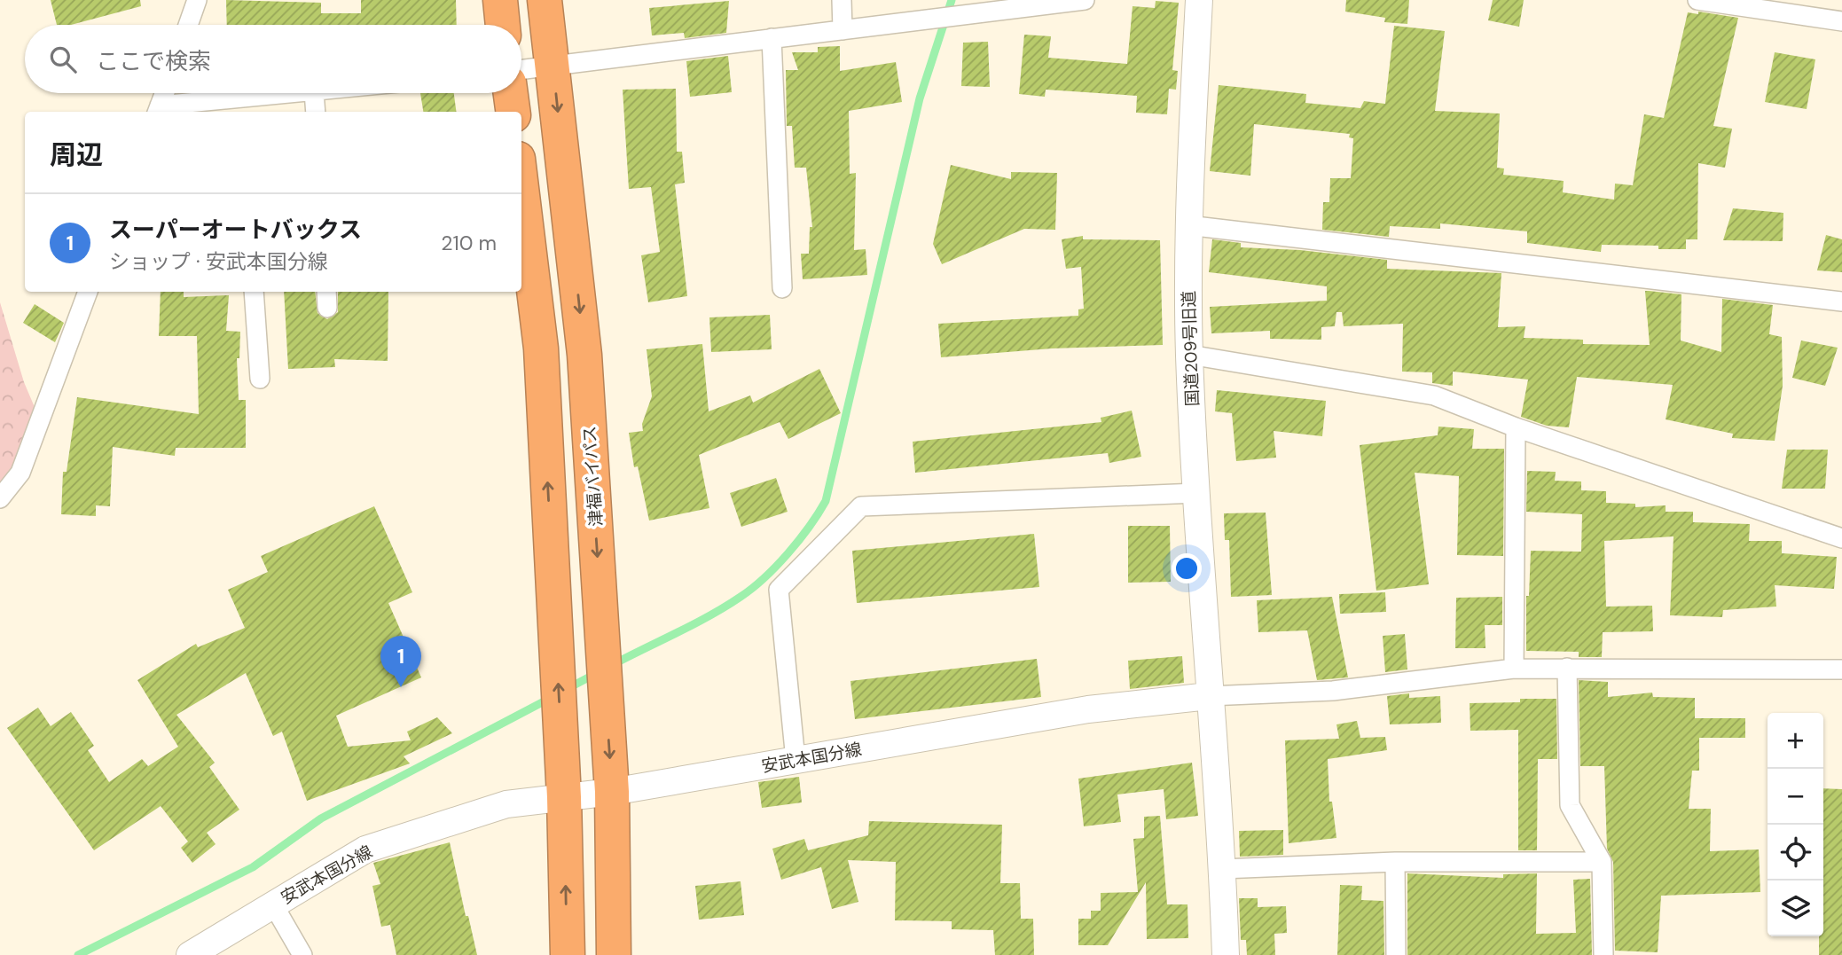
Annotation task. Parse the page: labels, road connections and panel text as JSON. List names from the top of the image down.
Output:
{
  "streets": {
    "highway": ["津福バイパス"],
    "main road": ["国道209号旧道", "安武本国分線"]
  },
  "crossings": [
    ["国道209号旧道", "安武本国分線"],
    ["津福バイパス", "安武本国分線"]
  ],
  "page": {
    "search": "ここで検索",
    "heading": "周辺",
    "list": [
      {
        "mark": "1",
        "name": "スーパーオートバックス",
        "note": "ショップ · 安武本国分線",
        "value": "210 m"
      }
    ],
    "pins": "1",
    "map_buttons": ["+", "−"]
  }
}
